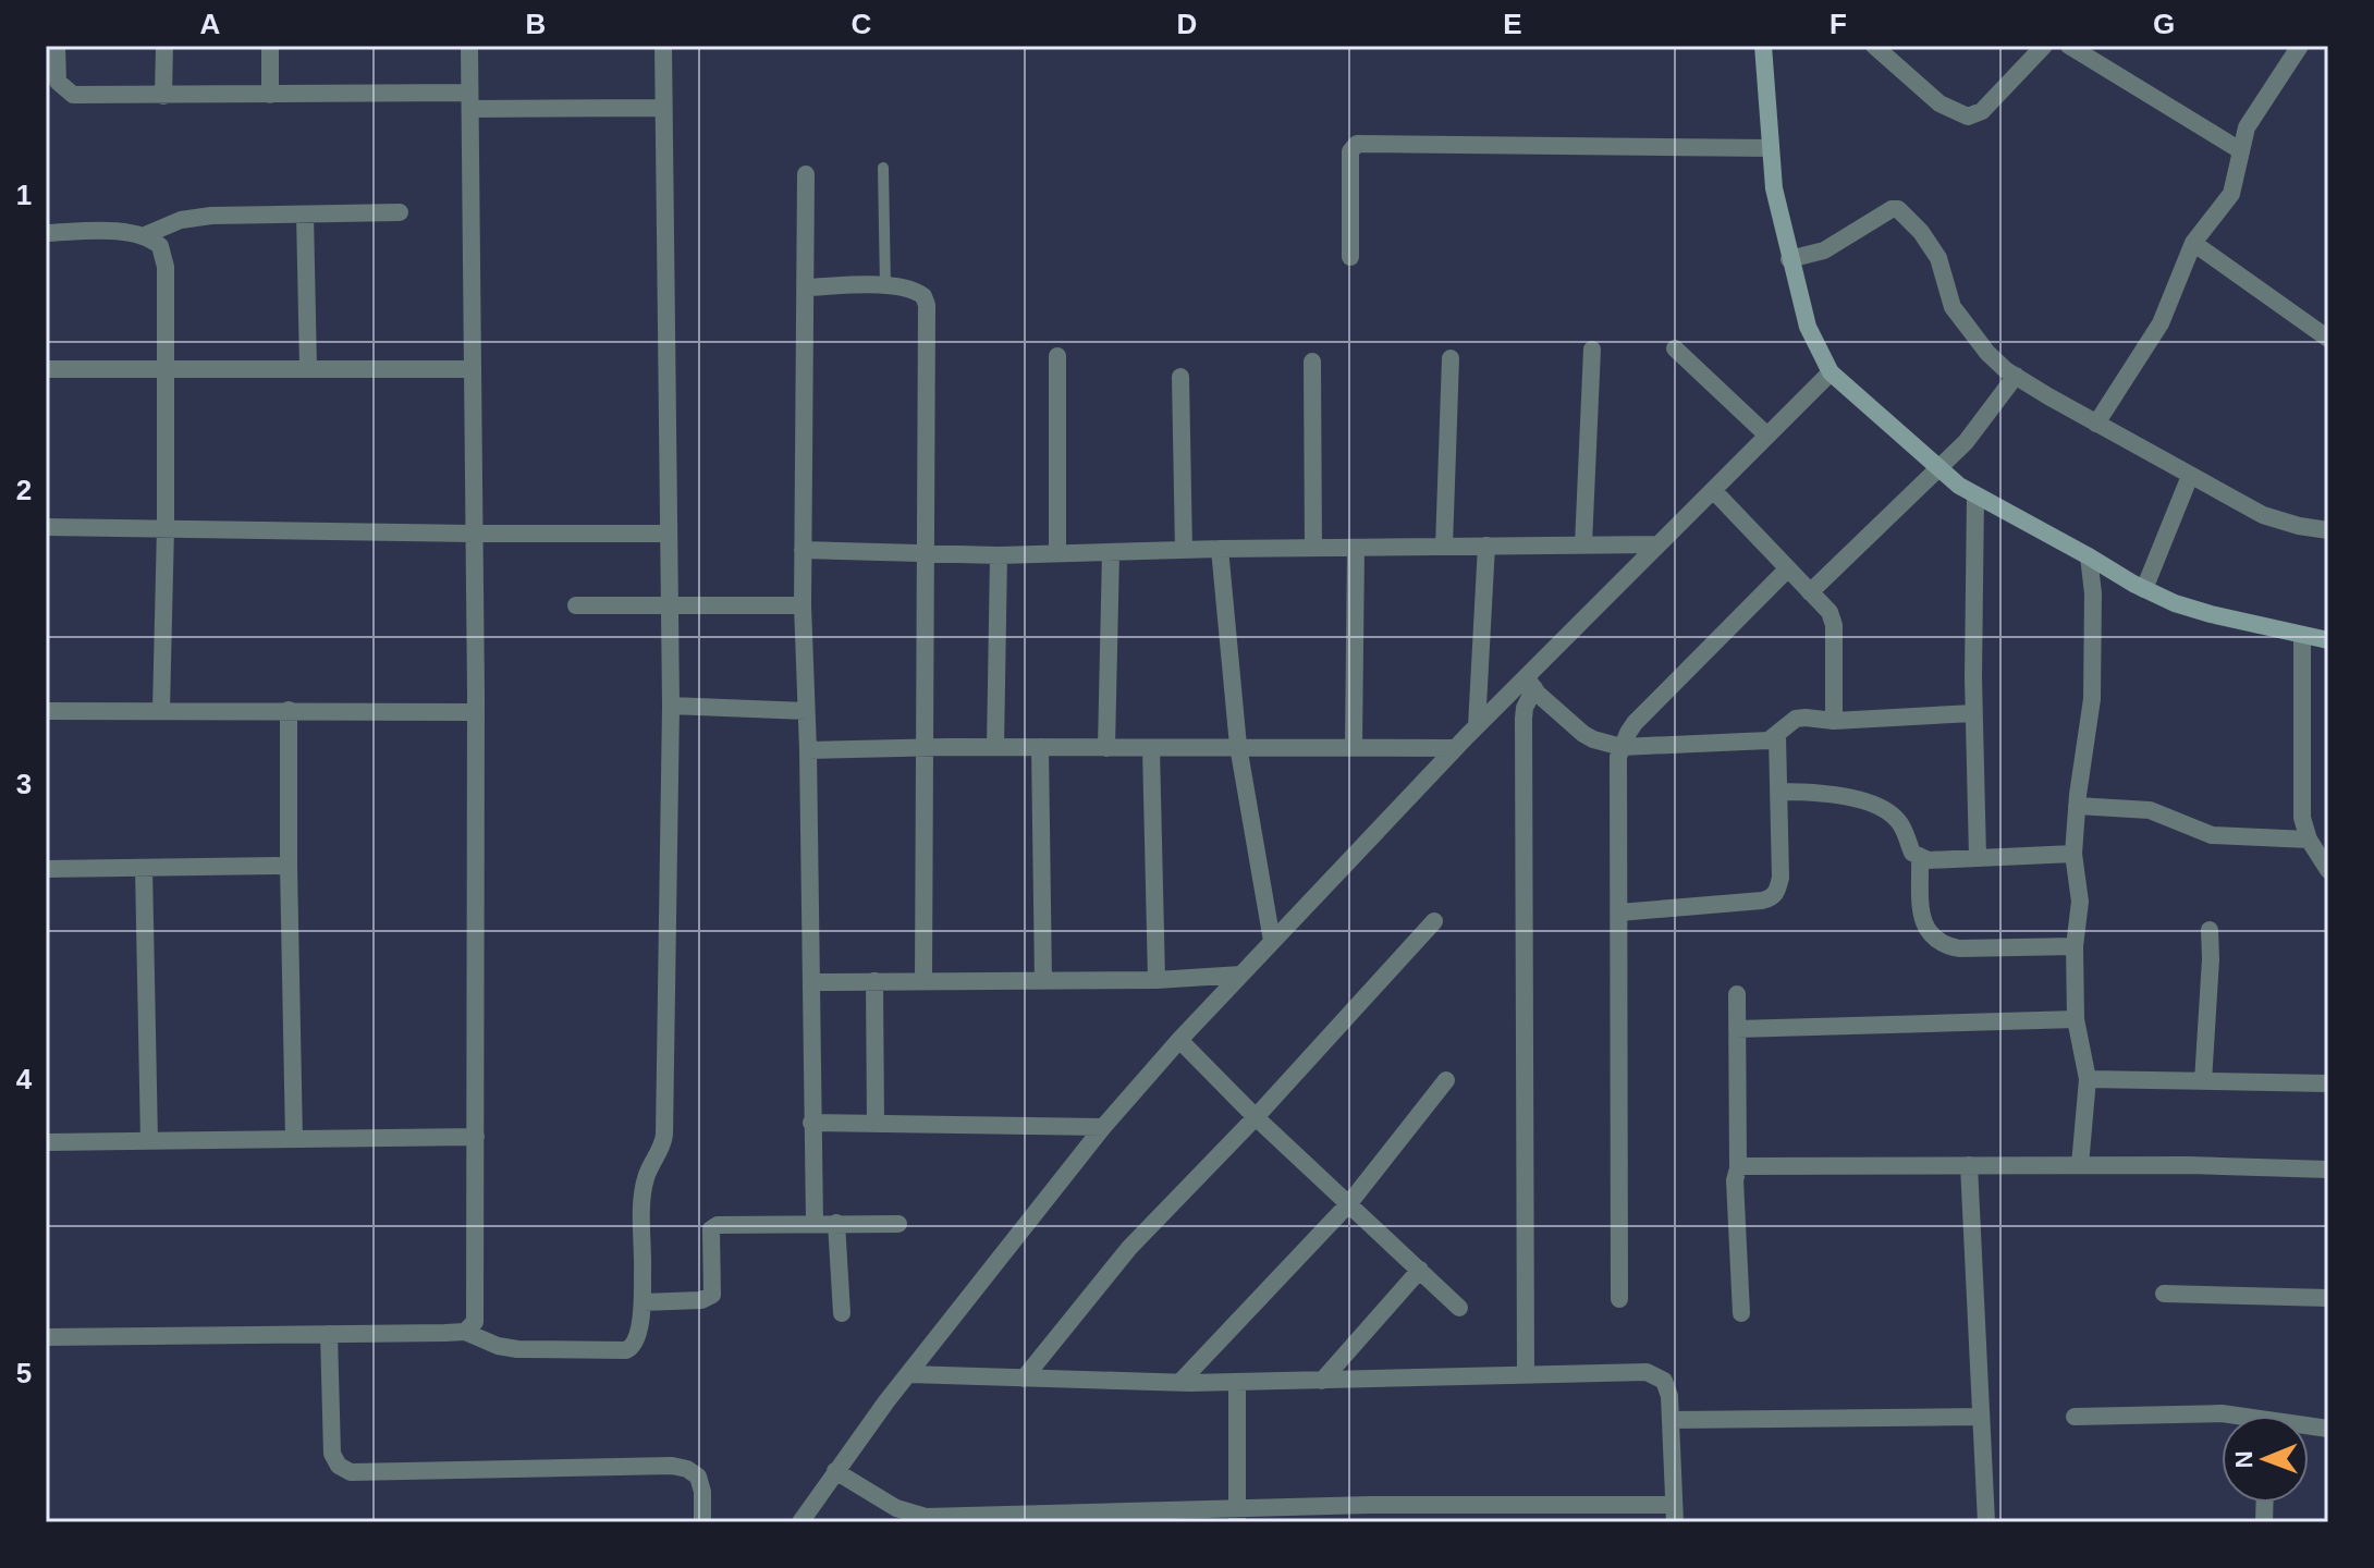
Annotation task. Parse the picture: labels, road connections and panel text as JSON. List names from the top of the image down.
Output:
{
  "north": "left",
  "grid": {
    "columns": [
      "A",
      "B",
      "C",
      "D",
      "E",
      "F",
      "G"
    ],
    "rows": [
      "1",
      "2",
      "3",
      "4",
      "5"
    ]
  }
}
